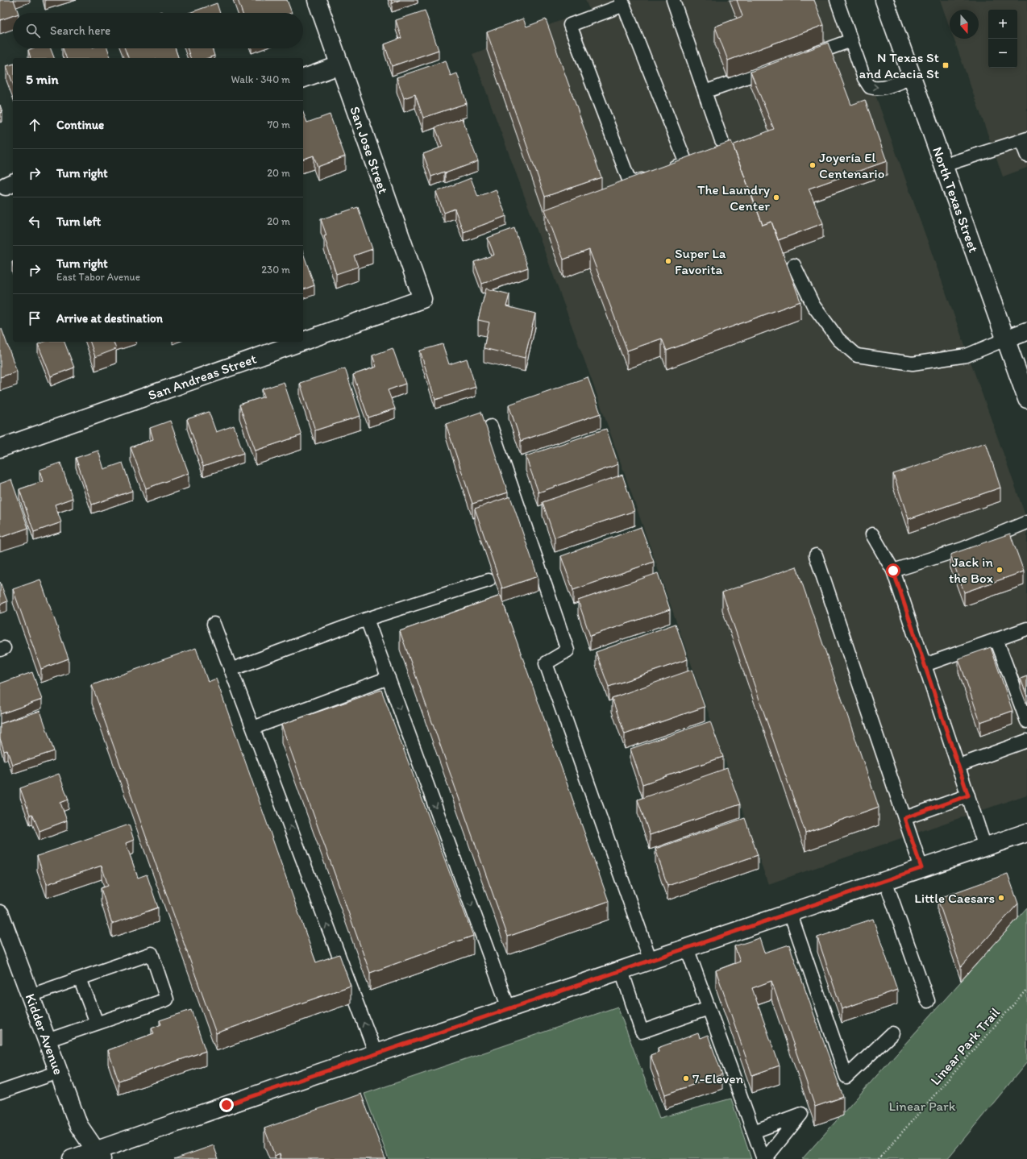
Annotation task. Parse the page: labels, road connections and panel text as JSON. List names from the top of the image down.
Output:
{
  "streets": {
    "main road": [
      "San Jose Street",
      "North Texas Street",
      "San Andreas Street",
      "Kidder Avenue"
    ],
    "path": ["Linear Park Trail"]
  },
  "crossings": [
    ["San Jose Street", "San Andreas Street"]
  ],
  "parks": ["Linear Park"],
  "places": {
    "transit": ["N Texas St and Acacia St"],
    "other": [
      "Joyería El Centenario",
      "The Laundry Center",
      "Super La Favorita",
      "Jack in the Box",
      "Little Caesars",
      "7-Eleven"
    ]
  },
  "north": "bottom",
  "page": {
    "map_buttons": ["+", "−"],
    "search": "Search here",
    "heading": ["5 min", "Walk · 340 m"],
    "list": [
      ["Continue", "70 m"],
      ["Turn right", "20 m"],
      ["Turn left", "20 m"],
      ["Turn right", "East Tabor Avenue", "230 m"],
      "Arrive at destination"
    ]
  }
}
